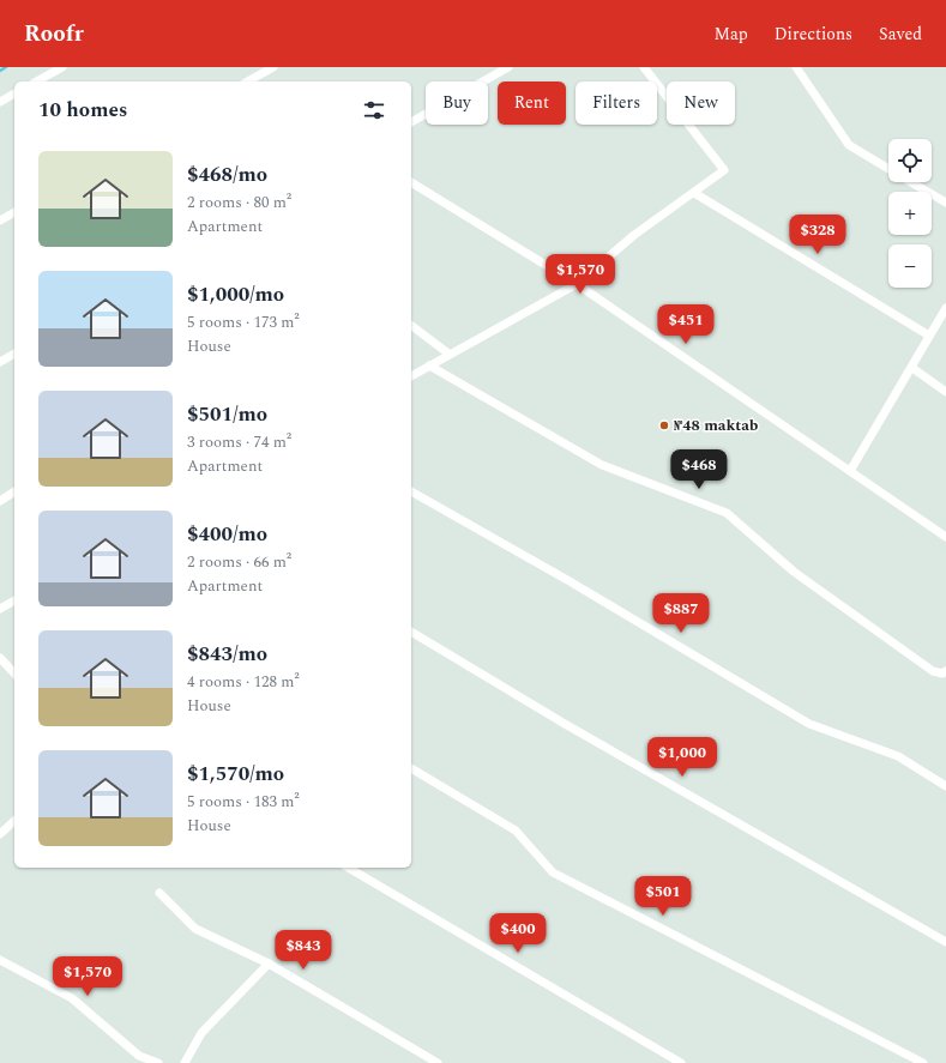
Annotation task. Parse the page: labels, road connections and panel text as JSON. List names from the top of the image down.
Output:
{
  "places": ["№48 maktab"],
  "page": {
    "header": "Roofr",
    "nav": ["Map", "Directions", "Saved"],
    "chip": [
      "Buy",
      "Rent",
      "Filters",
      "New"
    ],
    "heading": "10 homes",
    "map_buttons": ["+", "−"],
    "list": [
      {
        "name": "$468/mo",
        "note": "2 rooms · 80 m² · Apartment"
      },
      {
        "name": "$1,000/mo",
        "note": "5 rooms · 173 m² · House"
      },
      {
        "name": "$501/mo",
        "note": "3 rooms · 74 m² · Apartment"
      },
      {
        "name": "$400/mo",
        "note": "2 rooms · 66 m² · Apartment"
      },
      {
        "name": "$843/mo",
        "note": "4 rooms · 128 m² · House"
      },
      {
        "name": "$1,570/mo",
        "note": "5 rooms · 183 m² · House"
      }
    ],
    "price": [
      "$328",
      "$1,570",
      "$451",
      "$468",
      "$887",
      "$1,000",
      "$501",
      "$400",
      "$843",
      "$1,570"
    ]
  }
}
